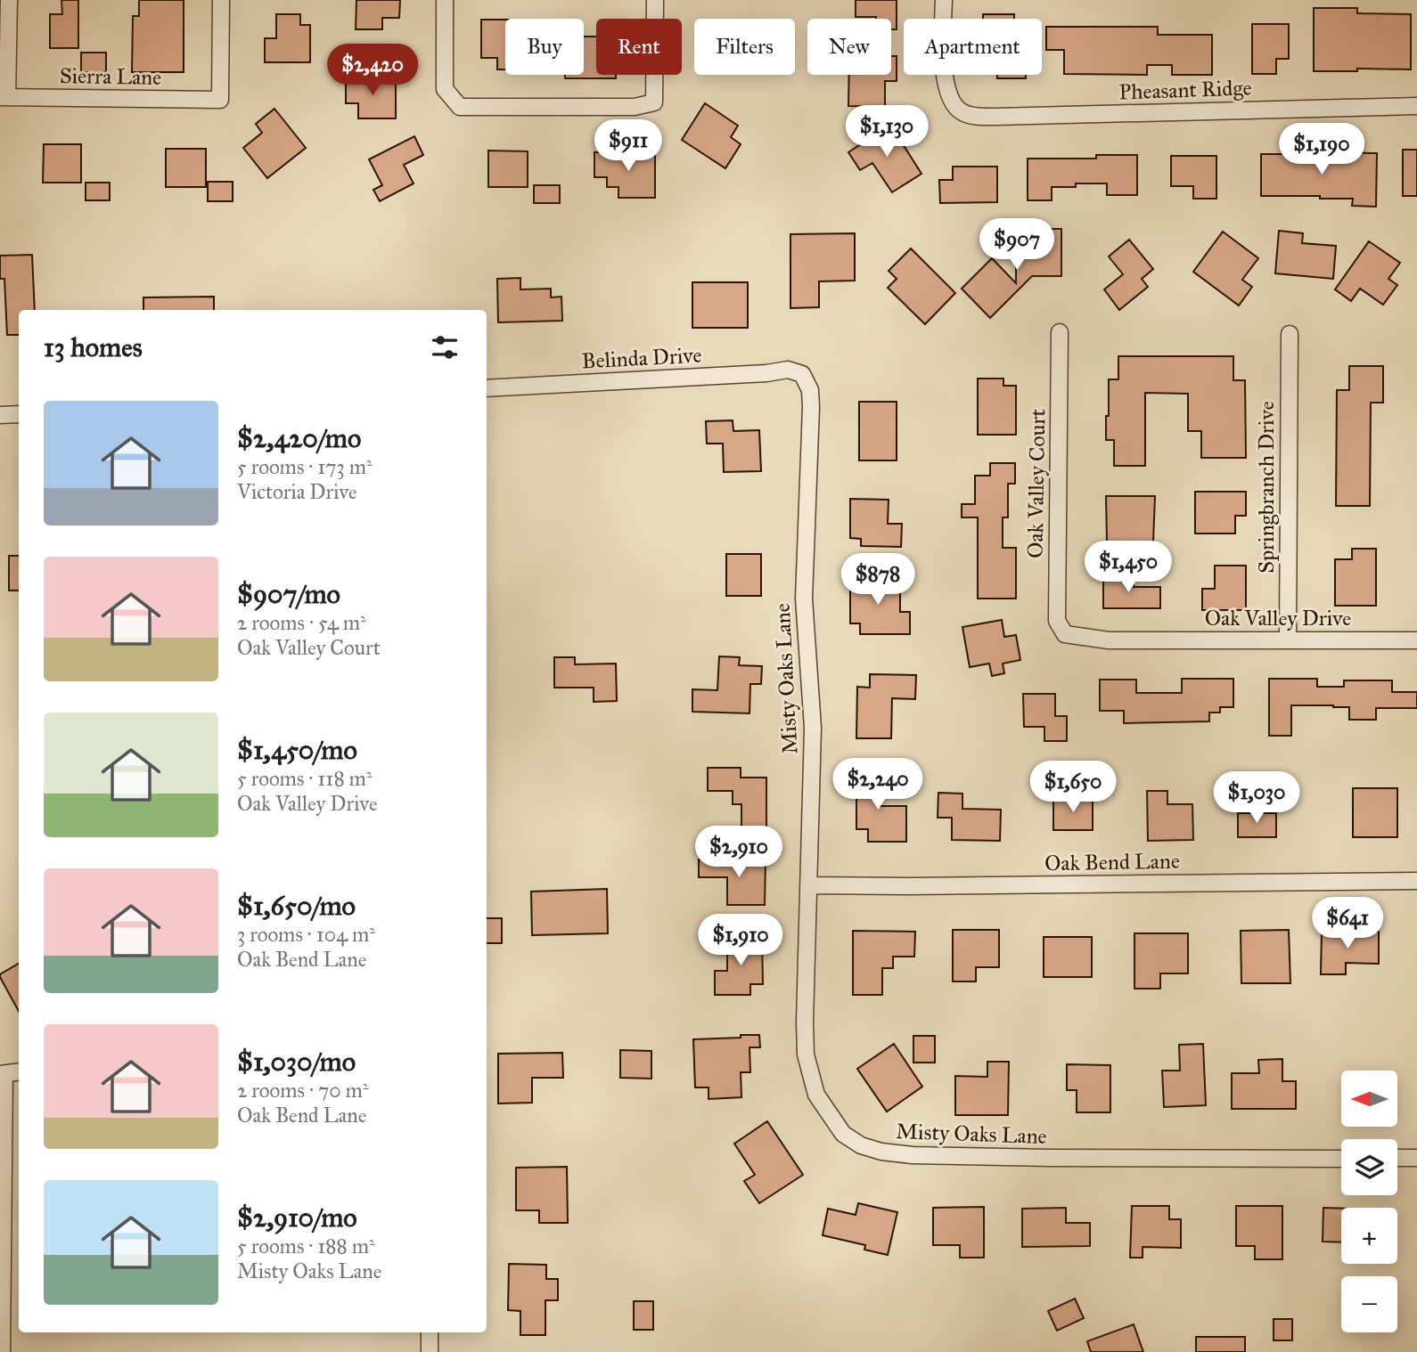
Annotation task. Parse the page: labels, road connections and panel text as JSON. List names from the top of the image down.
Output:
{
  "streets": {
    "street": [
      "Sierra Lane",
      "Pheasant Ridge",
      "Belinda Drive",
      "Oak Valley Court",
      "Springbranch Drive",
      "Oak Valley Drive",
      "Misty Oaks Lane",
      "Oak Bend Lane"
    ]
  },
  "crossings": [
    ["Belinda Drive", "Misty Oaks Lane"],
    ["Oak Valley Court", "Oak Valley Drive"],
    ["Springbranch Drive", "Oak Valley Drive"],
    ["Misty Oaks Lane", "Oak Bend Lane"]
  ],
  "north": "left",
  "page": {
    "chip": [
      "Buy",
      "Rent",
      "Filters",
      "New",
      "Apartment"
    ],
    "price": [
      "$2,420",
      "$1,130",
      "$911",
      "$1,190",
      "$907",
      "$1,450",
      "$878",
      "$2,240",
      "$1,650",
      "$1,030",
      "$2,910",
      "$641",
      "$1,910"
    ],
    "heading": "13 homes",
    "list": [
      {
        "name": "$2,420/mo",
        "note": "5 rooms · 173 m² · Victoria Drive"
      },
      {
        "name": "$907/mo",
        "note": "2 rooms · 54 m² · Oak Valley Court"
      },
      {
        "name": "$1,450/mo",
        "note": "5 rooms · 118 m² · Oak Valley Drive"
      },
      {
        "name": "$1,650/mo",
        "note": "3 rooms · 104 m² · Oak Bend Lane"
      },
      {
        "name": "$1,030/mo",
        "note": "2 rooms · 70 m² · Oak Bend Lane"
      },
      {
        "name": "$2,910/mo",
        "note": "5 rooms · 188 m² · Misty Oaks Lane"
      }
    ],
    "map_buttons": ["+", "−"]
  }
}
